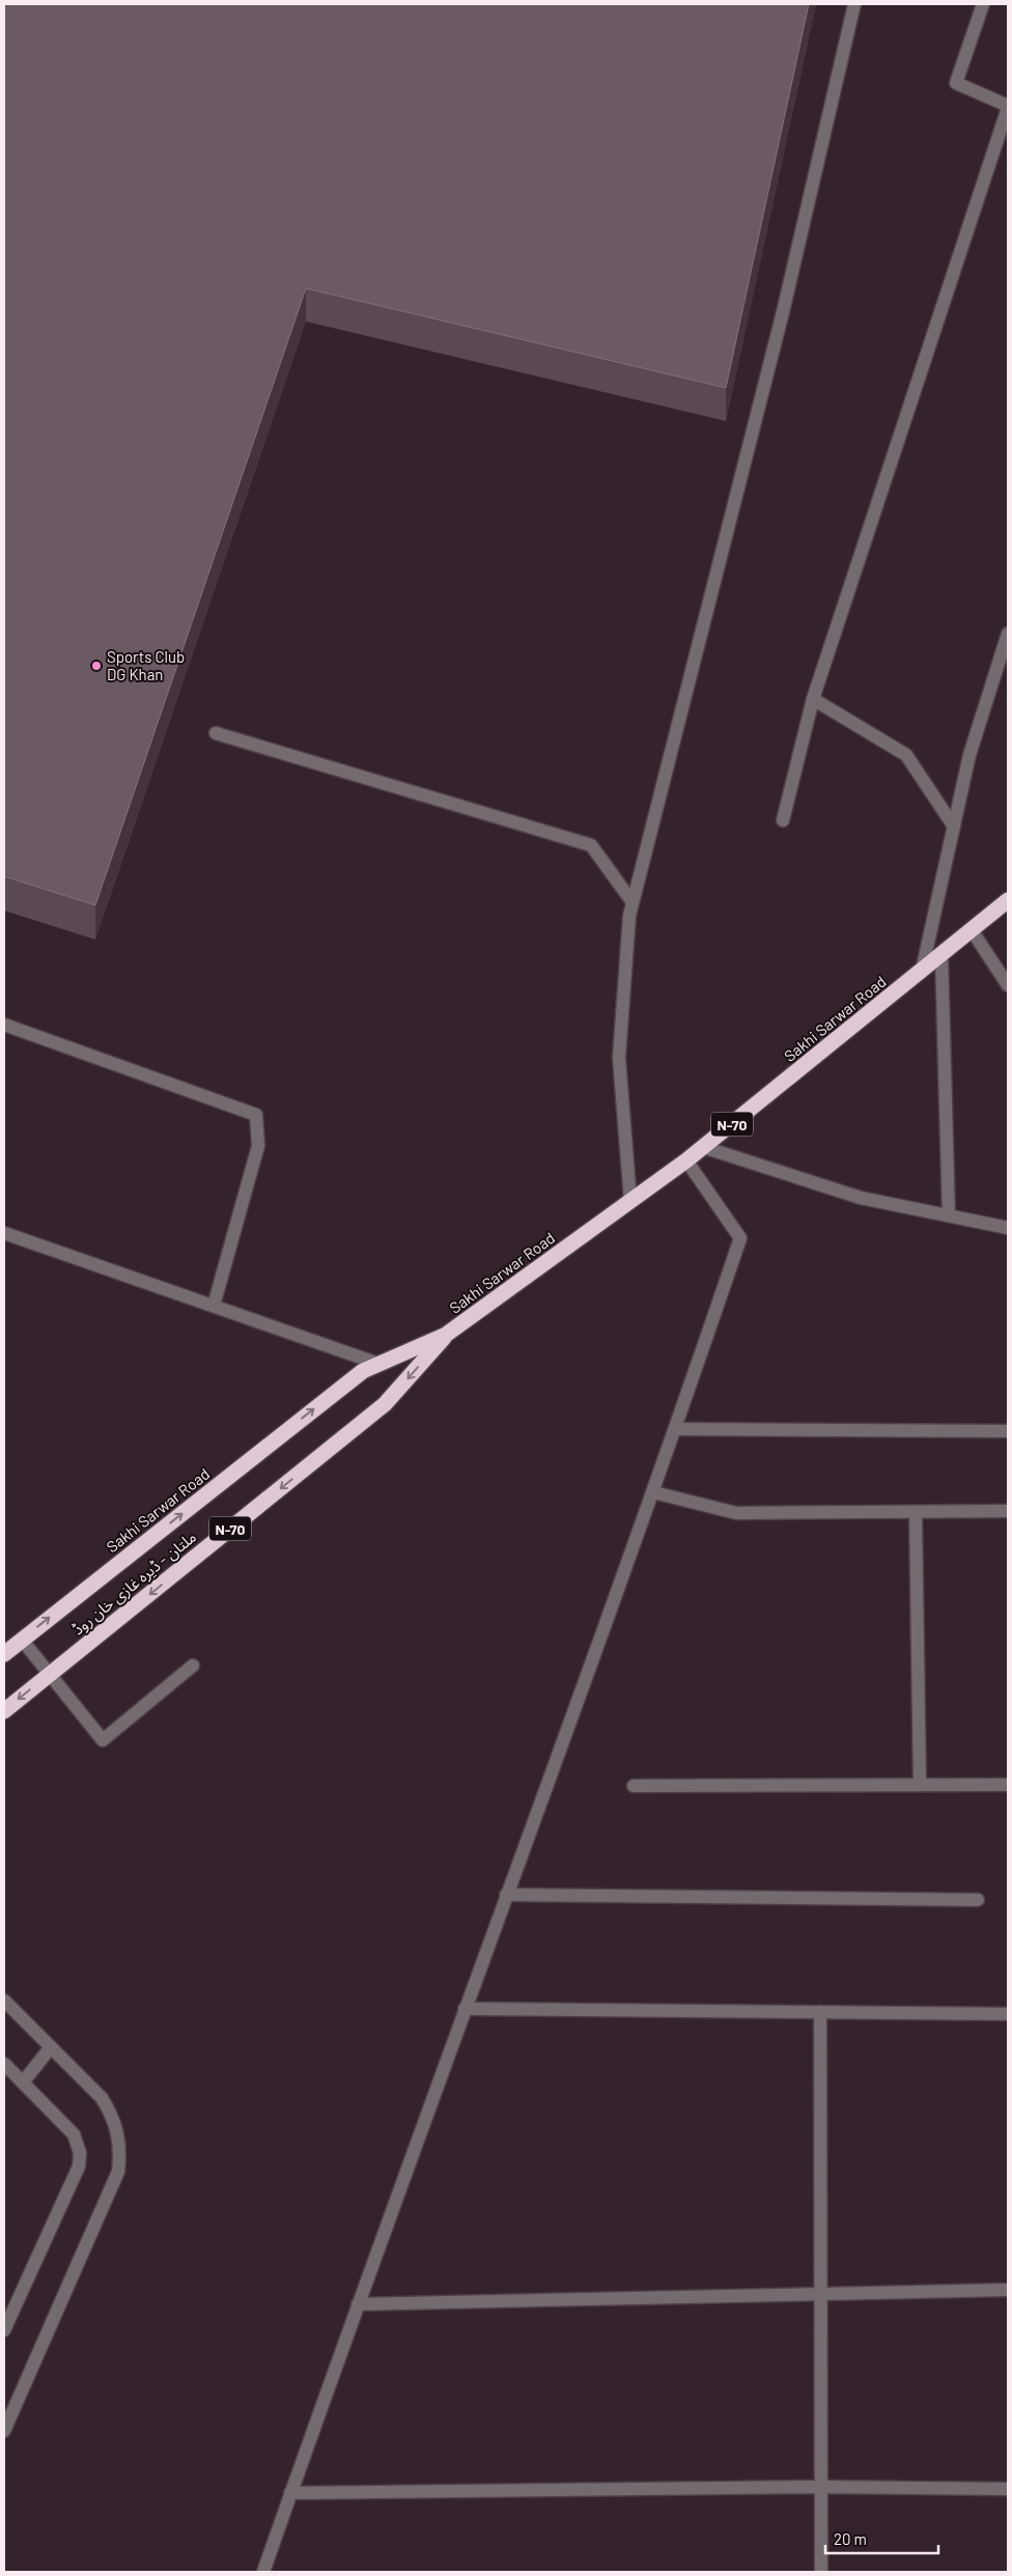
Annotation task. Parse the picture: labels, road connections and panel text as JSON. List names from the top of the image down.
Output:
{
  "streets": {
    "highway": ["Sakhi Sarwar Road", "N-70", "ملتان - ڈیرہ غازی خان روڈ"]
  },
  "crossings": [
    ["Sakhi Sarwar Road", "ملتان - ڈیرہ غازی خان روڈ"]
  ],
  "one_way": ["Sakhi Sarwar Road", "ملتان - ڈیرہ غازی خان روڈ"],
  "places": ["Sports Club DG Khan"],
  "scale_bar": "20 m"
}
